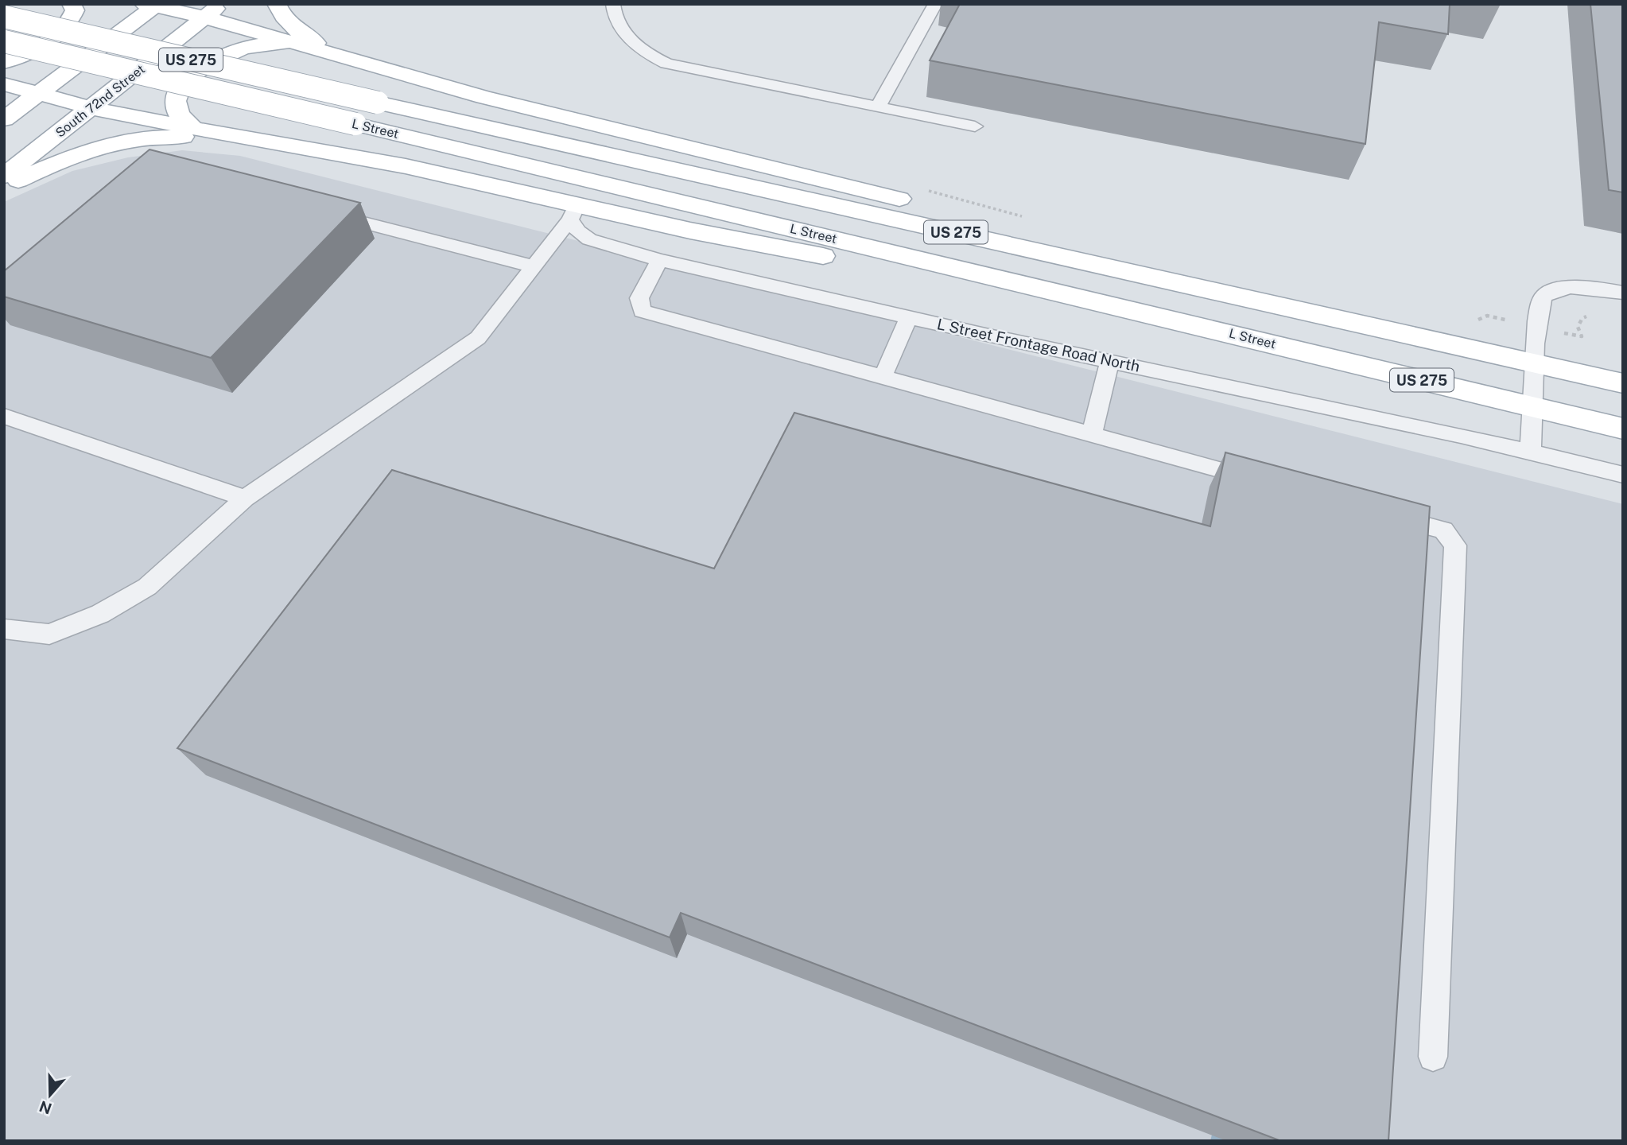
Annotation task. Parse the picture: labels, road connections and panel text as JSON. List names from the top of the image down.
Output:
{
  "streets": {
    "main road": ["US 275", "South 72nd Street", "L Street"],
    "lane": ["L Street Frontage Road North"]
  },
  "north": "bottom"
}
